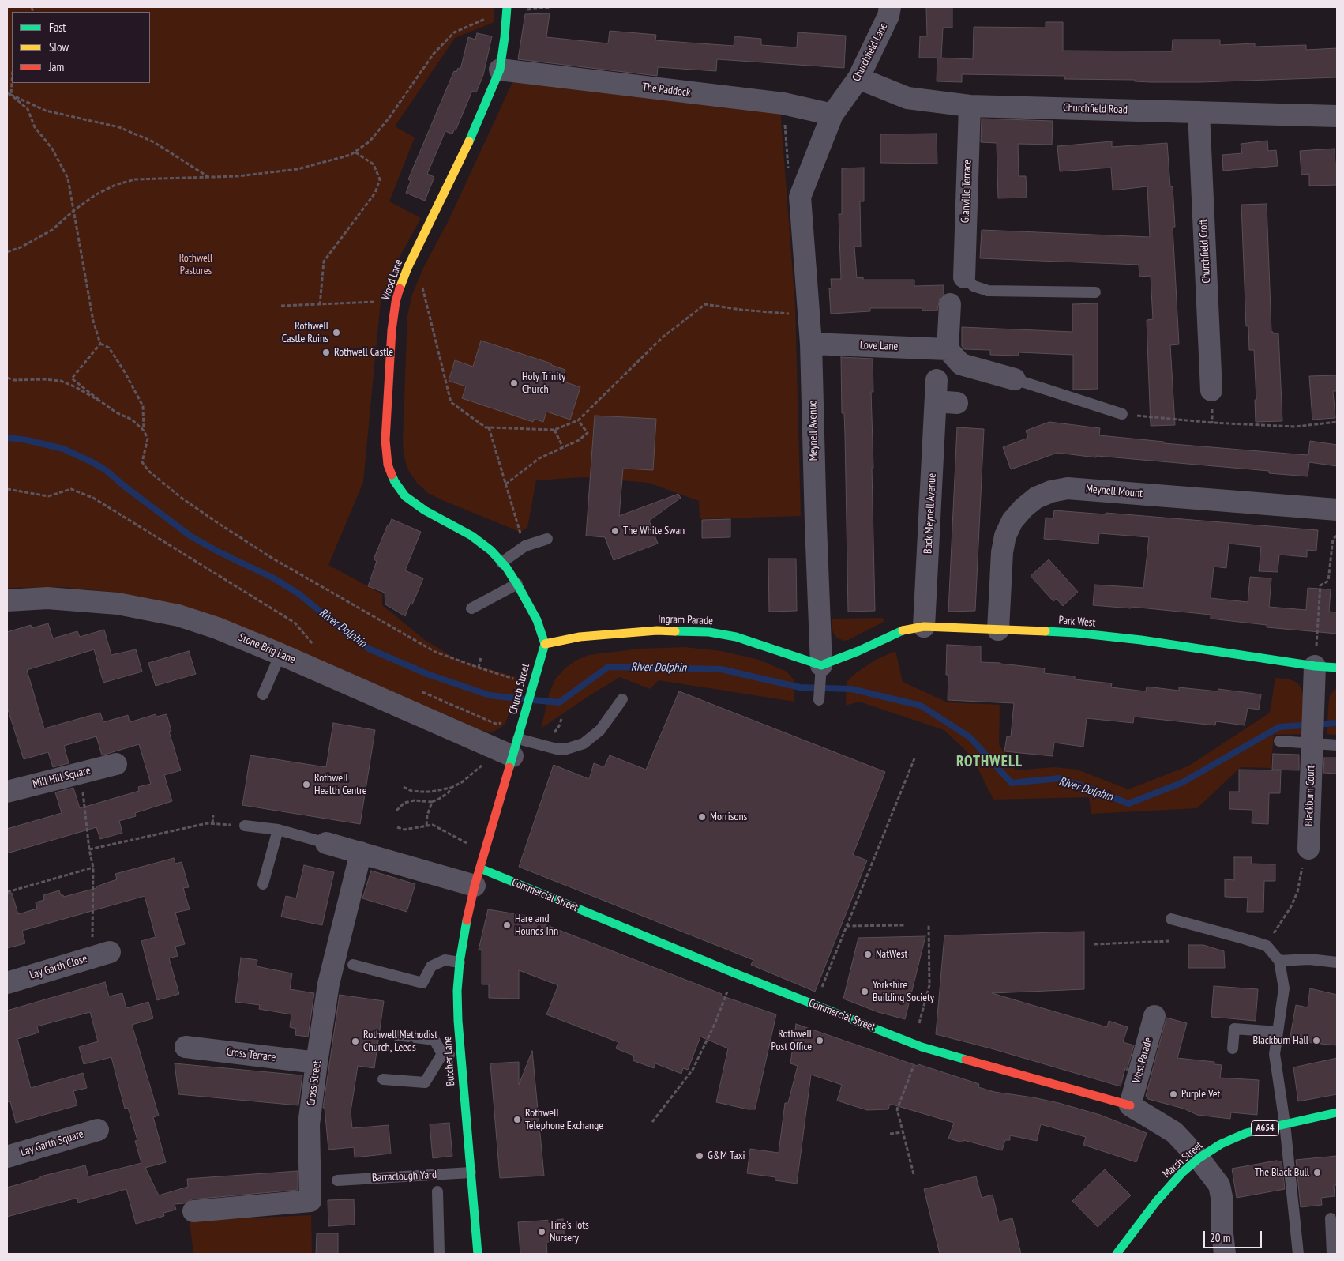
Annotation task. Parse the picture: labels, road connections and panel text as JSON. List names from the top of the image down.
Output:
{
  "streets": {
    "street": [
      "Churchfield Lane",
      "The Paddock",
      "Churchfield Road",
      "Glanville Terrace",
      "Churchfield Croft",
      "Wood Lane",
      "Love Lane",
      "Meynell Avenue",
      "Meynell Mount",
      "Back Meynell Avenue",
      "Ingram Parade",
      "Park West",
      "Stone Brig Lane",
      "Church Street",
      "Mill Hill Square",
      "Blackburn Court",
      "Commercial Street",
      "Lay Garth Close",
      "Cross Terrace",
      "West Parade",
      "Butcher Lane",
      "Cross Street",
      "A654",
      "Lay Garth Square",
      "Marsh Street"
    ],
    "lane": ["Barraclough Yard"]
  },
  "crossings": [
    ["Churchfield Lane", "The Paddock"],
    ["Churchfield Lane", "Churchfield Road"],
    ["Churchfield Lane", "Meynell Avenue"],
    ["The Paddock", "Wood Lane"],
    ["The Paddock", "Meynell Avenue"],
    ["Churchfield Road", "Glanville Terrace"],
    ["Churchfield Road", "Churchfield Croft"],
    ["Love Lane", "Meynell Avenue"],
    ["Meynell Avenue", "Ingram Parade"],
    ["Meynell Avenue", "Park West"],
    ["Meynell Mount", "Park West"],
    ["Back Meynell Avenue", "Park West"],
    ["Ingram Parade", "Park West"],
    ["Ingram Parade", "Church Street"],
    ["Park West", "Blackburn Court"],
    ["Stone Brig Lane", "Church Street"],
    ["Church Street", "Commercial Street"],
    ["Church Street", "Butcher Lane"],
    ["Commercial Street", "West Parade"],
    ["Commercial Street", "Butcher Lane"],
    ["Commercial Street", "Cross Street"],
    ["Commercial Street", "Marsh Street"],
    ["Cross Terrace", "Cross Street"],
    ["Butcher Lane", "Barraclough Yard"]
  ],
  "districts": ["ROTHWELL"],
  "water": ["River Dolphin"],
  "parks": ["Rothwell Pastures"],
  "places": [
    "Rothwell Castle Ruins",
    "Rothwell Castle",
    "Holy Trinity Church",
    "The White Swan",
    "Rothwell Health Centre",
    "Morrisons",
    "Hare and Hounds Inn",
    "NatWest",
    "Yorkshire Building Society",
    "Rothwell Post Office",
    "Blackburn Hall",
    "Rothwell Methodist Church, Leeds",
    "Purple Vet",
    "Rothwell Telephone Exchange",
    "G&M Taxi",
    "The Black Bull",
    "Tina's Tots Nursery"
  ],
  "legend": ["Fast", "Slow", "Jam"],
  "scale_bar": "20 m"
}
